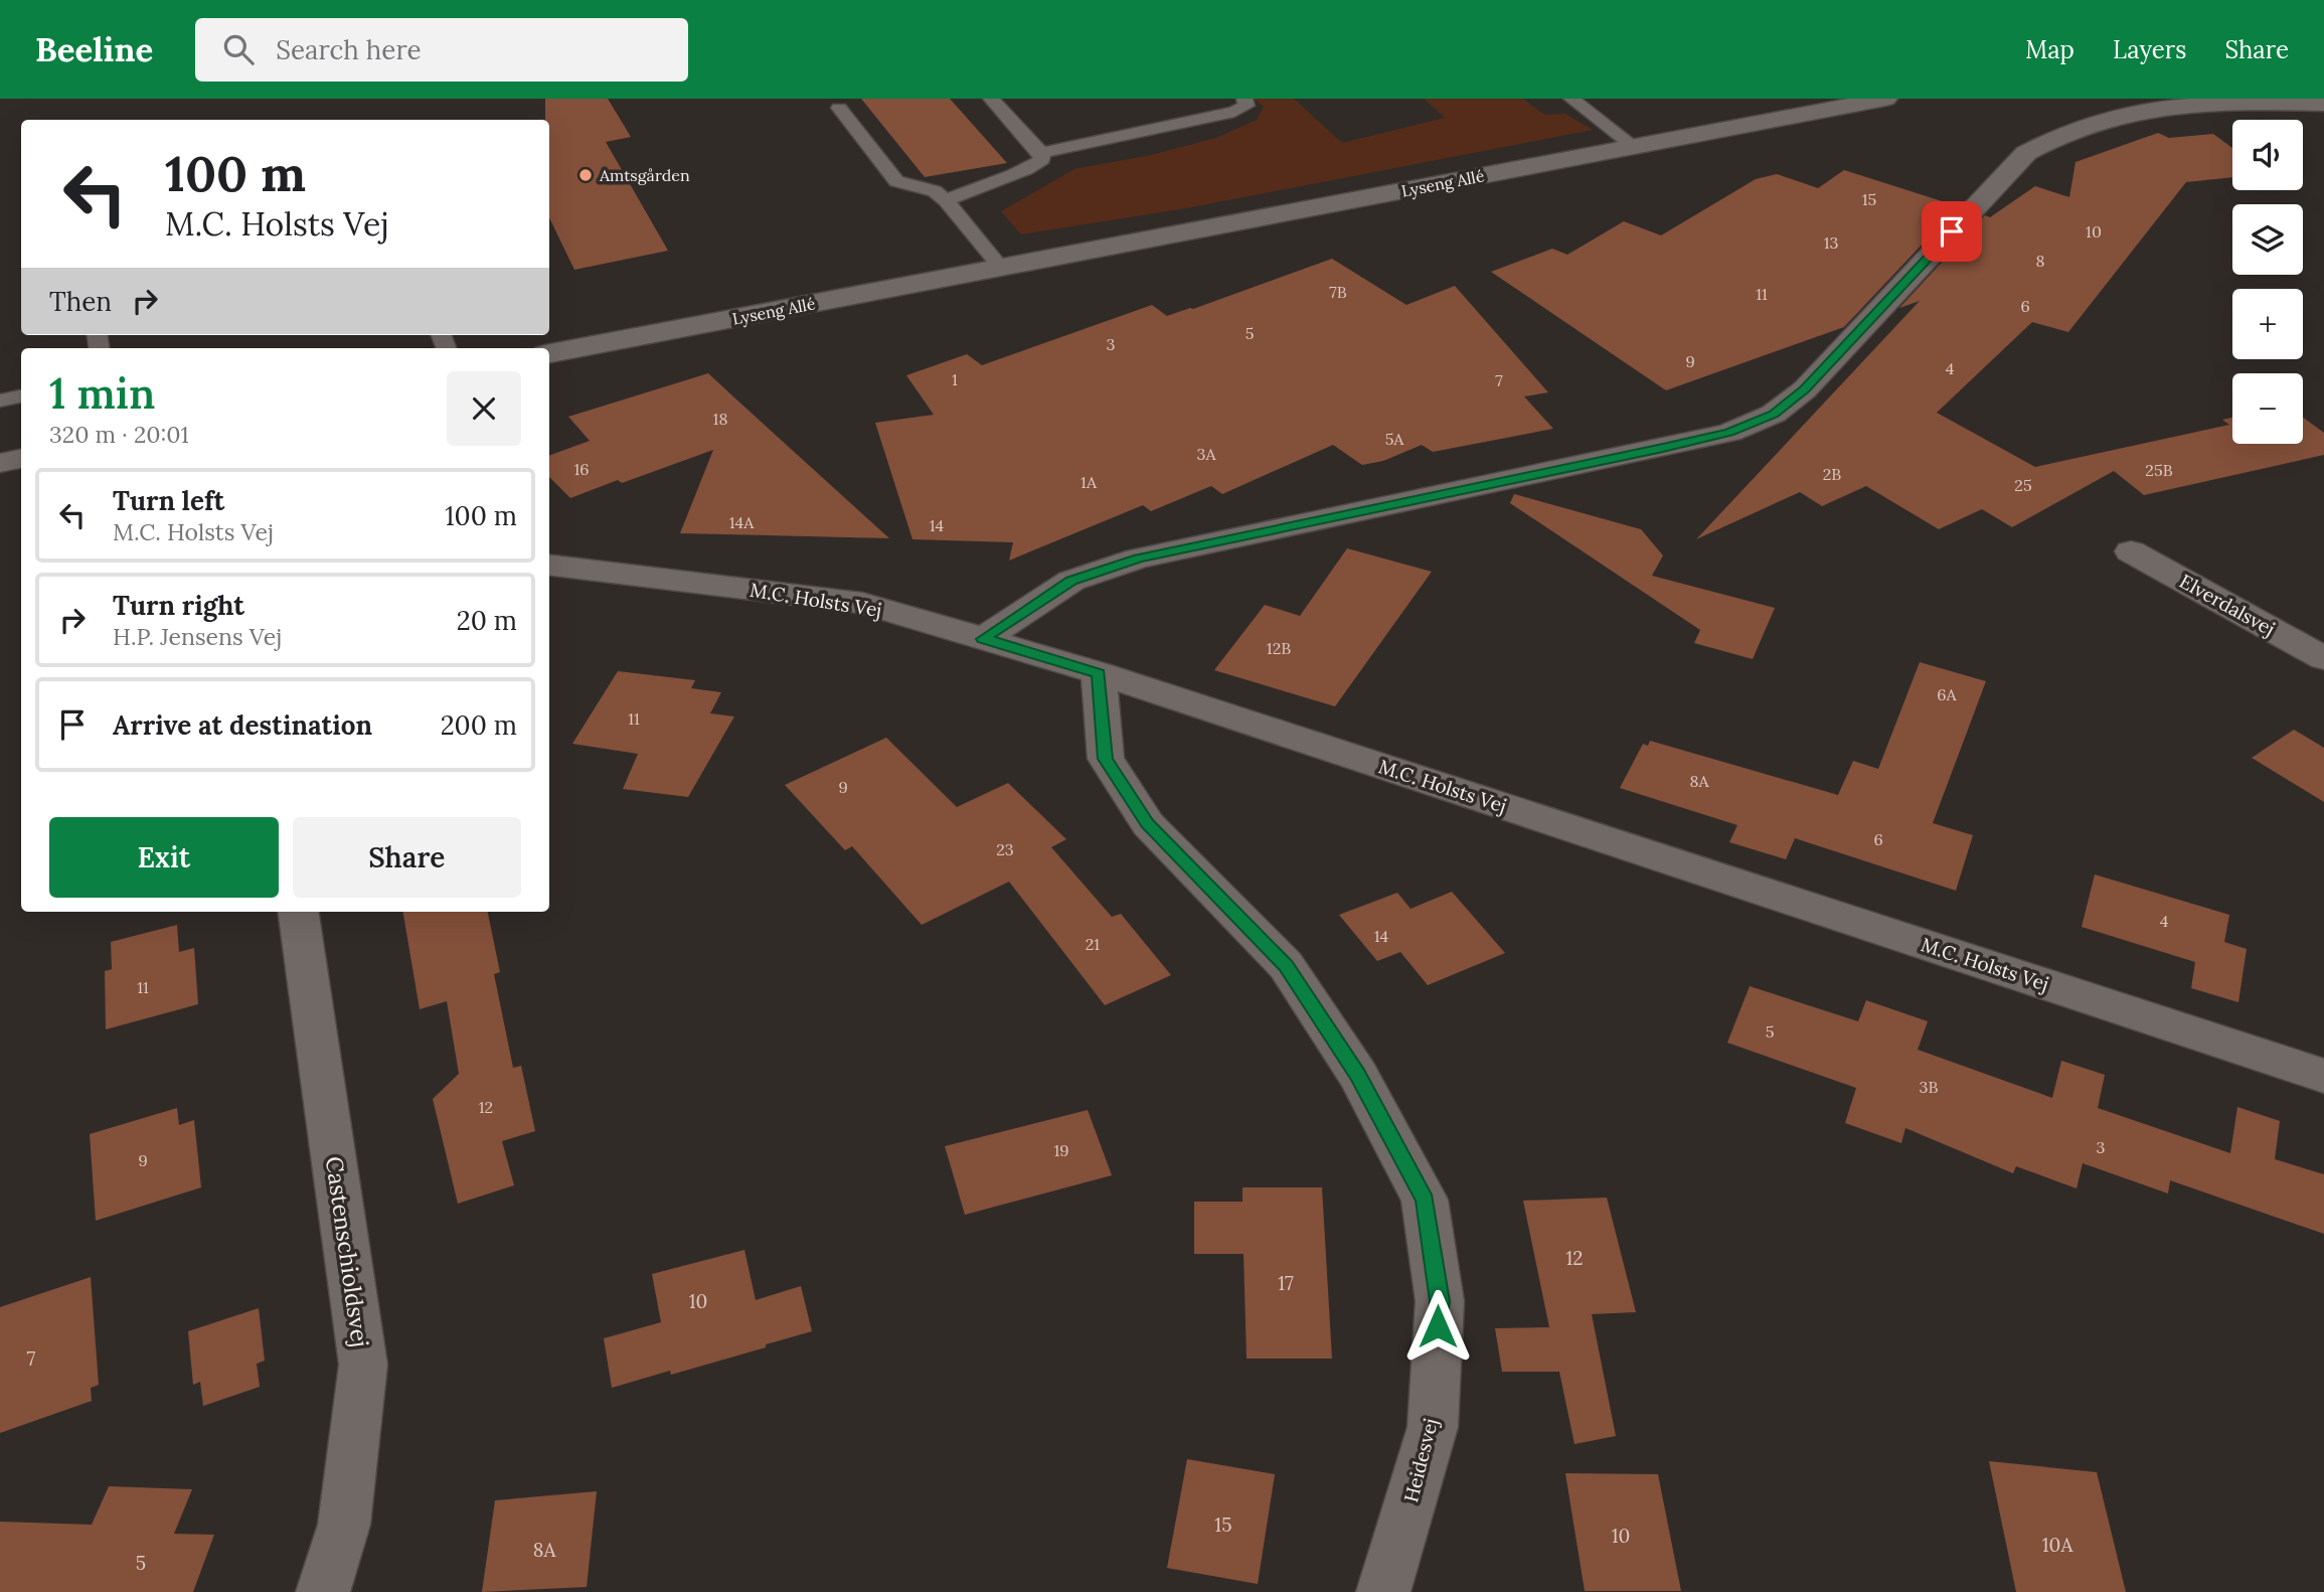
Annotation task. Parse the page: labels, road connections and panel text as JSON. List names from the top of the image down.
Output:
{
  "streets": {
    "street": [
      "Lyseng Allé",
      "M.C. Holsts Vej",
      "Elverdalsvej",
      "Castenschioldsvej",
      "Heidesvej"
    ]
  },
  "crossings": [
    ["M.C. Holsts Vej", "Heidesvej"]
  ],
  "places": ["Amtsgården"],
  "house_numbers": [
    "15",
    "10",
    "13",
    "8",
    "7B",
    "11",
    "6",
    "5",
    "3",
    "9",
    "4",
    "1",
    "7",
    "18",
    "5A",
    "3A",
    "16",
    "25B",
    "2B",
    "1A",
    "25",
    "14A",
    "14",
    "12B",
    "6A",
    "11",
    "8A",
    "9",
    "6",
    "23",
    "4",
    "14",
    "21",
    "11",
    "5",
    "3B",
    "12",
    "3",
    "19",
    "9",
    "12",
    "17",
    "10",
    "7",
    "15",
    "10",
    "10A",
    "8A",
    "5"
  ],
  "page": {
    "header": "Beeline",
    "search": "Search here",
    "nav": ["Map", "Layers", "Share"],
    "map_buttons": ["+", "−"],
    "turn": ["100 m", "M.C. Holsts Vej"],
    "then": "Then",
    "heading": ["1 min", "320 m · 20:01"],
    "list": [
      {
        "name": "Turn left",
        "note": "M.C. Holsts Vej",
        "value": "100 m"
      },
      {
        "name": "Turn right",
        "note": "H.P. Jensens Vej",
        "value": "20 m"
      },
      {
        "name": "Arrive at destination",
        "value": "200 m"
      }
    ],
    "buttons": ["Exit", "Share"]
  }
}
